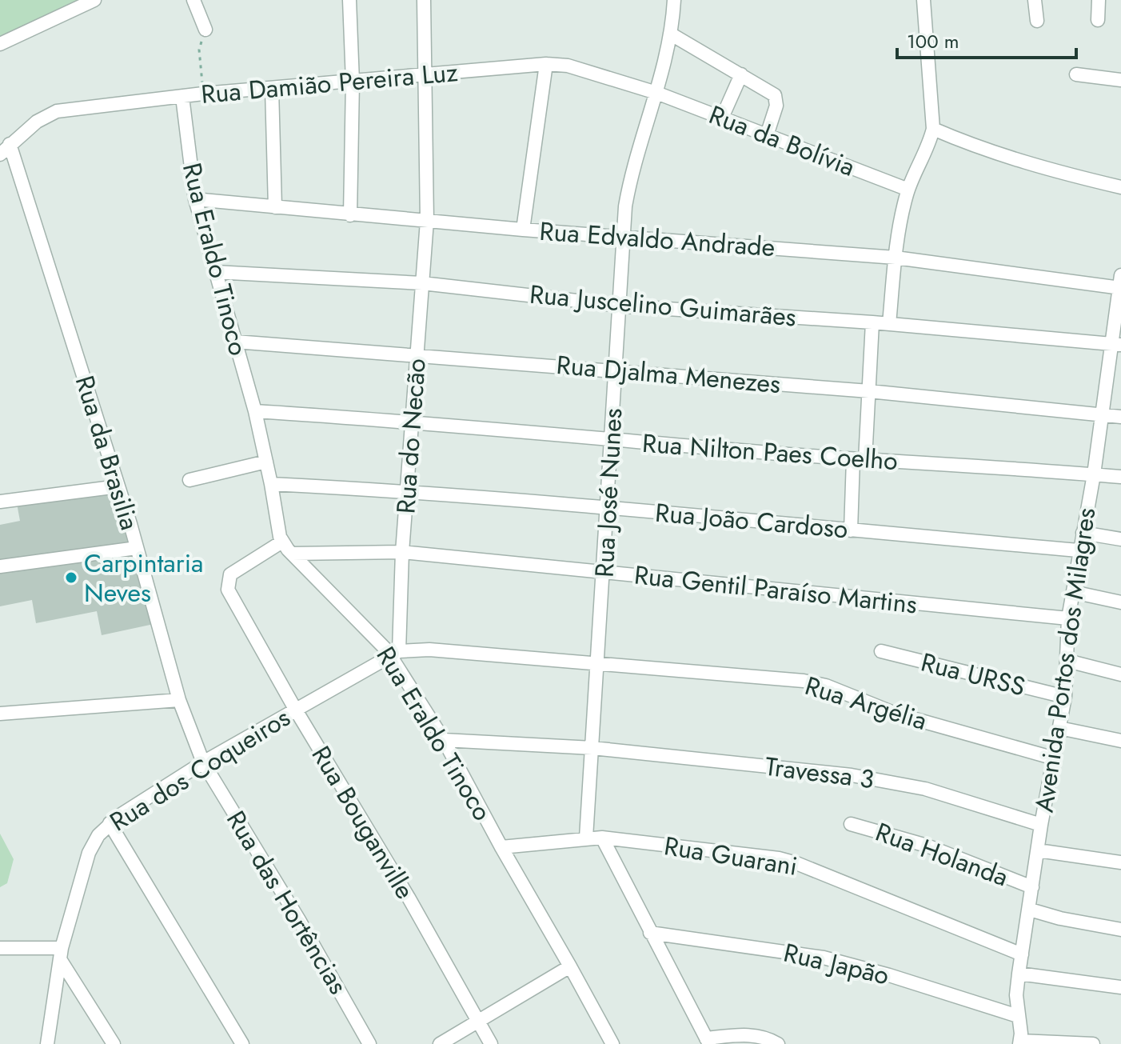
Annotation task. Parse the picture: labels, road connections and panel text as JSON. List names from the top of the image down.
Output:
{
  "streets": {
    "street": [
      "Rua Damião Pereira Luz",
      "Rua da Bolívia",
      "Rua Edvaldo Andrade",
      "Rua Eraldo Tinoco",
      "Rua Juscelino Guimarães",
      "Rua Djalma Menezes",
      "Rua do Necão",
      "Rua Nilton Paes Coelho",
      "Rua da Brasilia",
      "Rua José Nunes",
      "Rua João Cardoso",
      "Rua Gentil Paraíso Martins",
      "Avenida Portos dos Milagres",
      "Rua URSS",
      "Rua Argélia",
      "Rua dos Coqueiros",
      "Travessa 3",
      "Rua Bouganville",
      "Rua Holanda",
      "Rua Guarani",
      "Rua das Hortências",
      "Rua Japão"
    ]
  },
  "crossings": [
    ["Rua Damião Pereira Luz", "Rua da Bolívia"],
    ["Rua Damião Pereira Luz", "Rua Eraldo Tinoco"],
    ["Rua Damião Pereira Luz", "Rua do Necão"],
    ["Rua Damião Pereira Luz", "Rua da Brasilia"],
    ["Rua Damião Pereira Luz", "Rua José Nunes"],
    ["Rua da Bolívia", "Rua José Nunes"],
    ["Rua Edvaldo Andrade", "Rua Eraldo Tinoco"],
    ["Rua Edvaldo Andrade", "Rua do Necão"],
    ["Rua Edvaldo Andrade", "Rua José Nunes"],
    ["Rua Edvaldo Andrade", "Avenida Portos dos Milagres"],
    ["Rua Eraldo Tinoco", "Rua Juscelino Guimarães"],
    ["Rua Eraldo Tinoco", "Rua Djalma Menezes"],
    ["Rua Eraldo Tinoco", "Rua do Necão"],
    ["Rua Eraldo Tinoco", "Rua Nilton Paes Coelho"],
    ["Rua Eraldo Tinoco", "Rua João Cardoso"],
    ["Rua Eraldo Tinoco", "Rua Gentil Paraíso Martins"],
    ["Rua Eraldo Tinoco", "Rua Argélia"],
    ["Rua Eraldo Tinoco", "Rua dos Coqueiros"],
    ["Rua Eraldo Tinoco", "Travessa 3"],
    ["Rua Eraldo Tinoco", "Rua Bouganville"],
    ["Rua Eraldo Tinoco", "Rua Guarani"],
    ["Rua Juscelino Guimarães", "Rua do Necão"],
    ["Rua Juscelino Guimarães", "Rua José Nunes"],
    ["Rua Juscelino Guimarães", "Avenida Portos dos Milagres"],
    ["Rua Djalma Menezes", "Rua do Necão"],
    ["Rua Djalma Menezes", "Rua José Nunes"],
    ["Rua Djalma Menezes", "Avenida Portos dos Milagres"],
    ["Rua do Necão", "Rua Nilton Paes Coelho"],
    ["Rua do Necão", "Rua João Cardoso"],
    ["Rua do Necão", "Rua Gentil Paraíso Martins"],
    ["Rua do Necão", "Rua Argélia"],
    ["Rua do Necão", "Rua dos Coqueiros"],
    ["Rua Nilton Paes Coelho", "Rua José Nunes"],
    ["Rua Nilton Paes Coelho", "Avenida Portos dos Milagres"],
    ["Rua da Brasilia", "Rua dos Coqueiros"],
    ["Rua da Brasilia", "Rua das Hortências"],
    ["Rua José Nunes", "Rua João Cardoso"],
    ["Rua José Nunes", "Rua Gentil Paraíso Martins"],
    ["Rua José Nunes", "Rua Argélia"],
    ["Rua José Nunes", "Travessa 3"],
    ["Rua José Nunes", "Rua Guarani"],
    ["Rua João Cardoso", "Avenida Portos dos Milagres"],
    ["Rua Gentil Paraíso Martins", "Avenida Portos dos Milagres"],
    ["Avenida Portos dos Milagres", "Rua URSS"],
    ["Avenida Portos dos Milagres", "Rua Argélia"],
    ["Avenida Portos dos Milagres", "Travessa 3"],
    ["Avenida Portos dos Milagres", "Rua Holanda"],
    ["Avenida Portos dos Milagres", "Rua Guarani"],
    ["Avenida Portos dos Milagres", "Rua Japão"],
    ["Rua Argélia", "Rua dos Coqueiros"],
    ["Rua dos Coqueiros", "Rua Bouganville"],
    ["Rua dos Coqueiros", "Rua das Hortências"]
  ],
  "places": ["Carpintaria Neves"],
  "scale_bar": "100 m"
}
